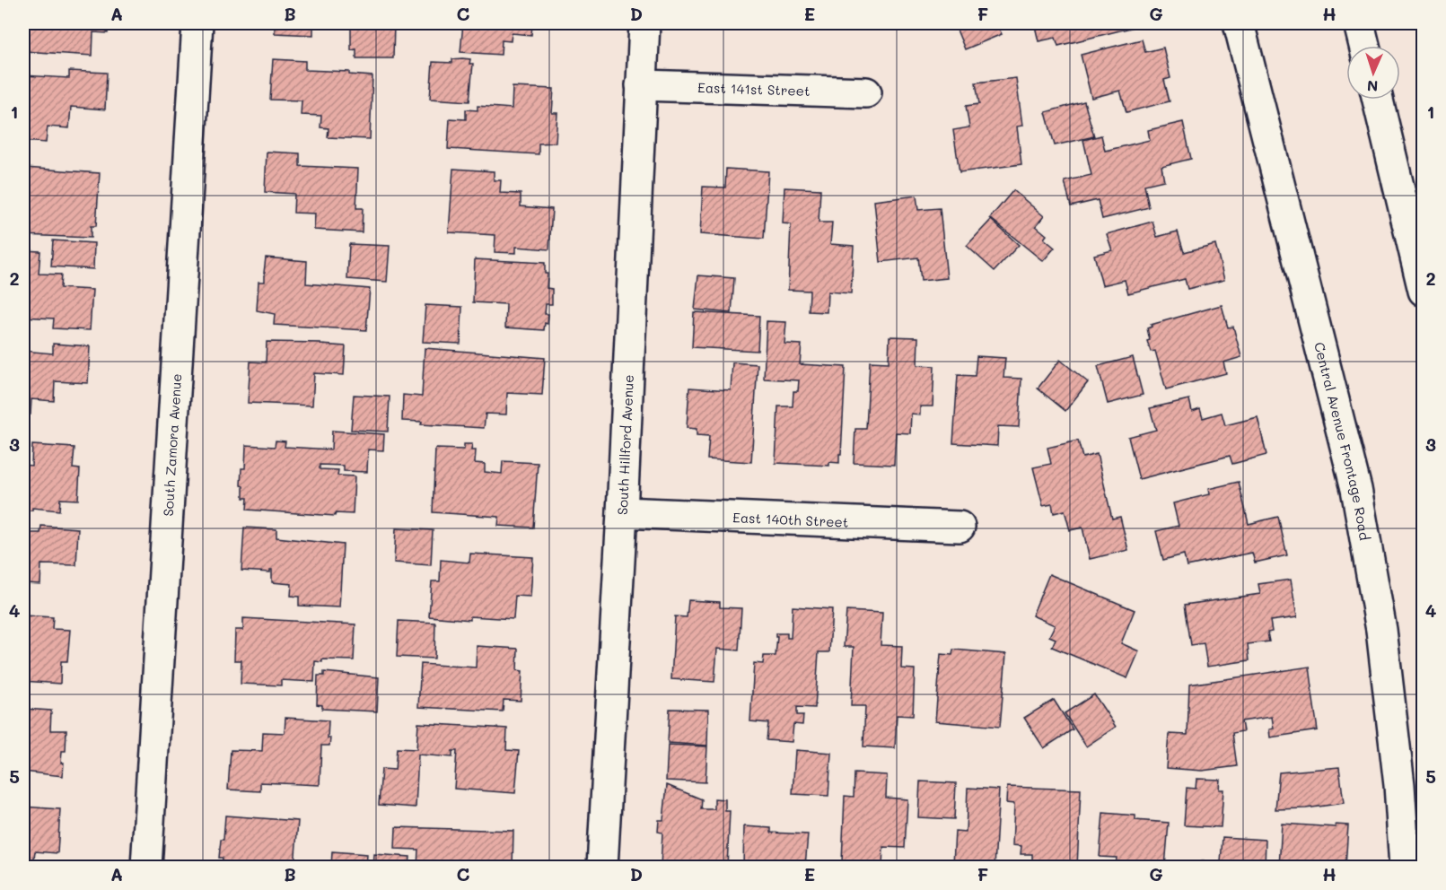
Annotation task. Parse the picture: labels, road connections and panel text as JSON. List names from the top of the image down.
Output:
{
  "streets": {
    "street": [
      "East 141st Street",
      "Central Avenue Frontage Road",
      "South Zamora Avenue",
      "South Hillford Avenue",
      "East 140th Street"
    ]
  },
  "crossings": [
    ["East 141st Street", "South Hillford Avenue"],
    ["South Hillford Avenue", "East 140th Street"]
  ],
  "north": "bottom",
  "grid": {
    "columns": [
      "A",
      "B",
      "C",
      "D",
      "E",
      "F",
      "G",
      "H"
    ],
    "rows": [
      "1",
      "2",
      "3",
      "4",
      "5"
    ]
  }
}
